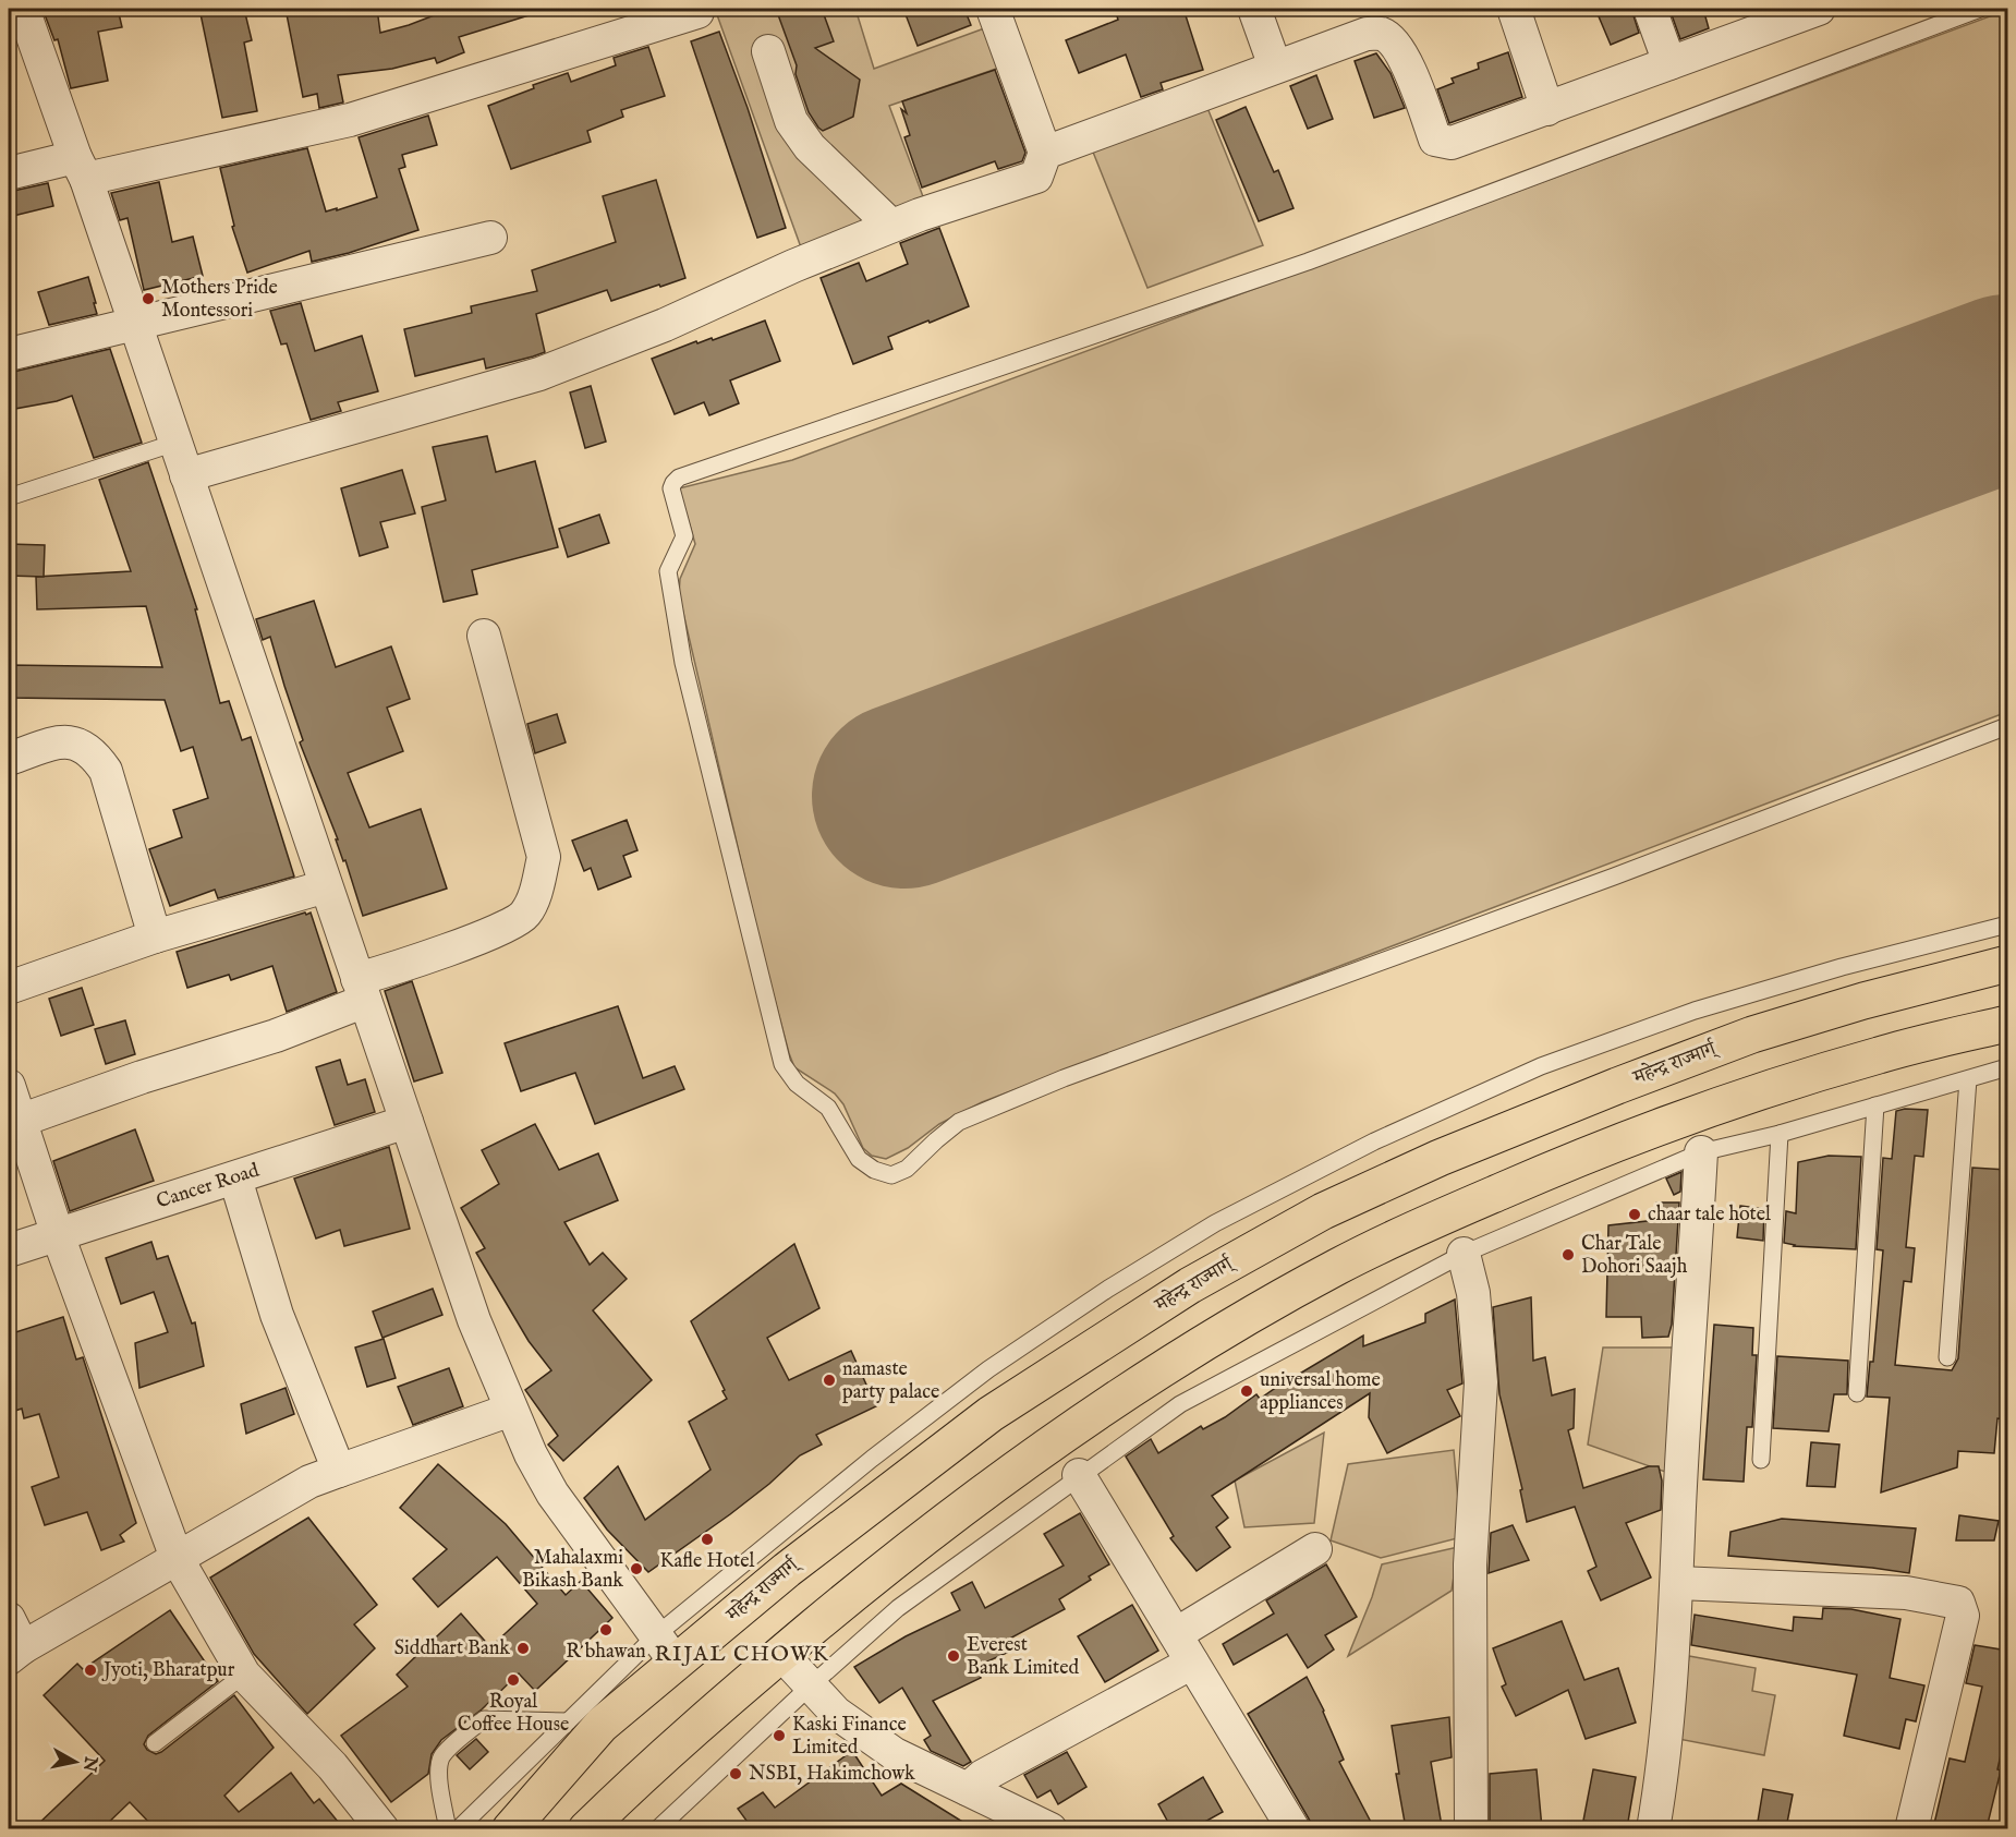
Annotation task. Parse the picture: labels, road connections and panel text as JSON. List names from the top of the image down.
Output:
{
  "streets": {
    "highway": ["महेन्द्र राज्मार्ग्"],
    "street": ["Cancer Road"]
  },
  "districts": ["RIJAL CHOWK"],
  "places": [
    "Mothers Pride Montessori",
    "chaar tale hotel",
    "Char Tale Dohori Saajh",
    "namaste party palace",
    "universal home appliances",
    "Kafle Hotel",
    "Mahalaxmi Bikash Bank",
    "R bhawan",
    "Siddhart Bank",
    "Everest Bank Limited",
    "Jyoti, Bharatpur",
    "Royal Coffee House",
    "Kaski Finance Limited",
    "NSBI, Hakimchowk"
  ],
  "north": "right"
}
